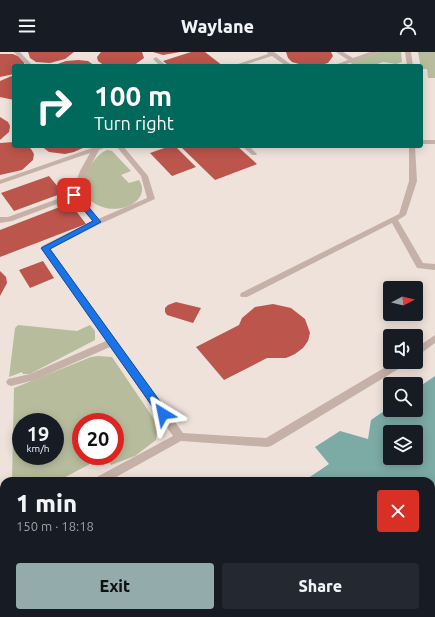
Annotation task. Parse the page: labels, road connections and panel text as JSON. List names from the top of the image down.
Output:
{
  "north": "right",
  "page": {
    "header": "Waylane",
    "turn": ["100 m", "Turn right"],
    "speed": "19 km/h",
    "limit": "20",
    "heading": ["1 min", "150 m · 18:18"],
    "buttons": ["Exit", "Share"]
  }
}
